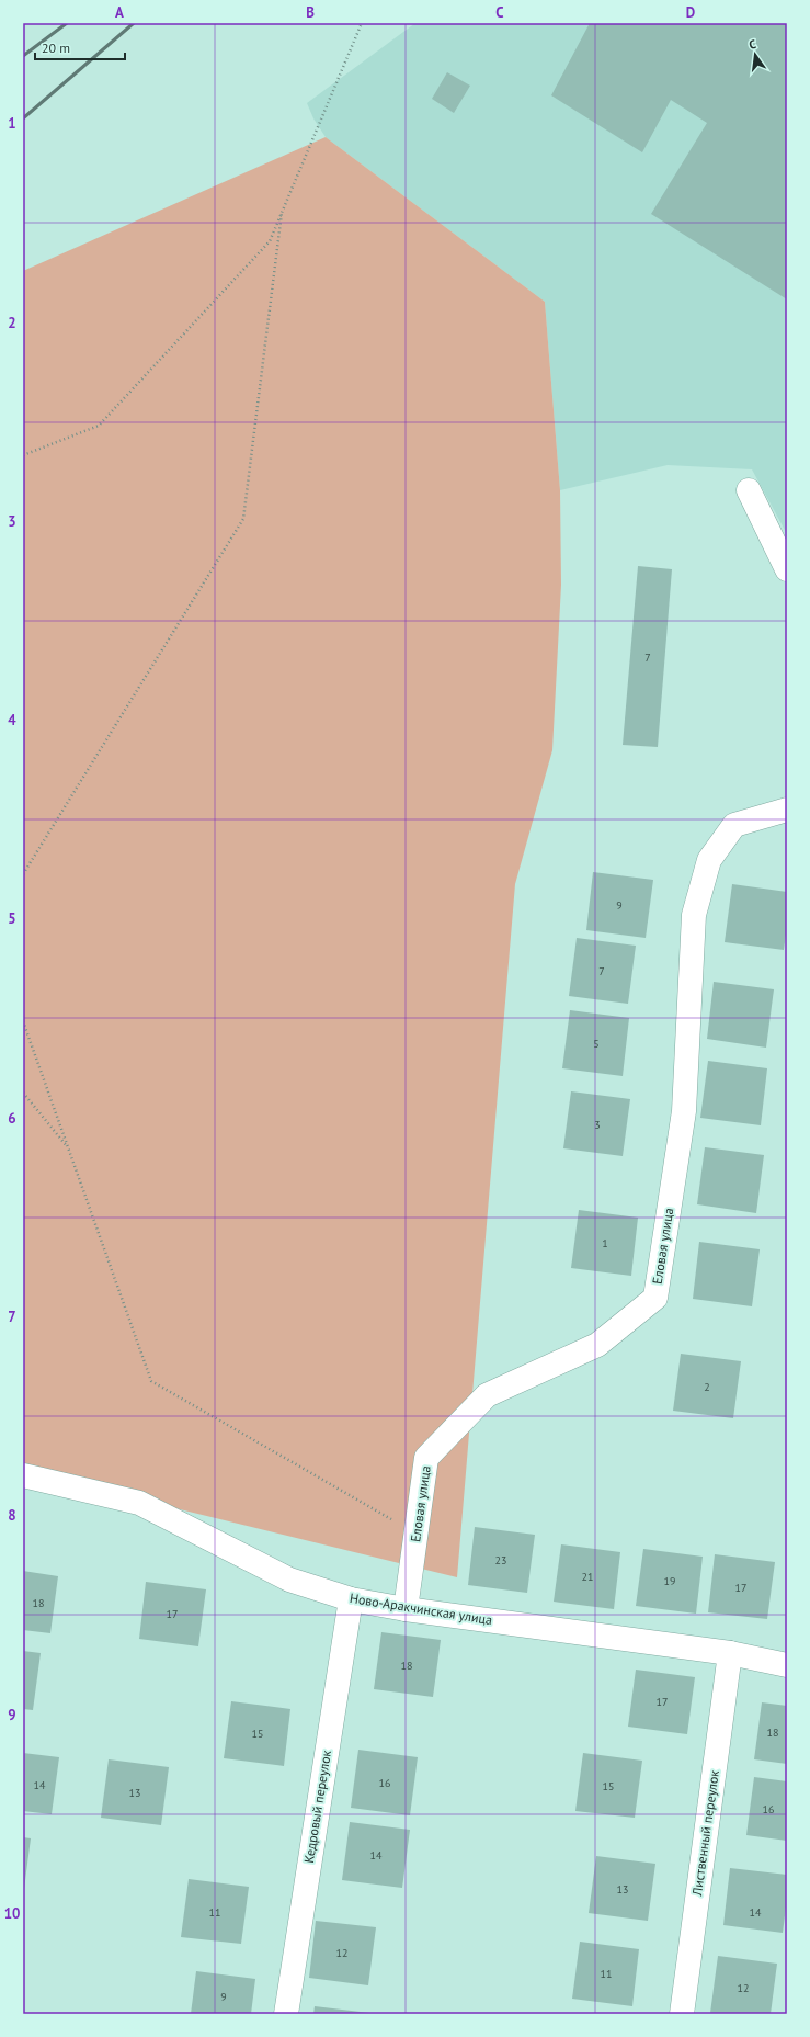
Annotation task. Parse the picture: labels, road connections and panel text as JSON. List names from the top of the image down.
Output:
{
  "streets": {
    "street": [
      "Еловая улица",
      "Ново-Аракчинская улица",
      "Кедровый переулок",
      "Лиственный переулок"
    ]
  },
  "crossings": [
    ["Еловая улица", "Ново-Аракчинская улица"],
    ["Ново-Аракчинская улица", "Кедровый переулок"],
    ["Ново-Аракчинская улица", "Лиственный переулок"]
  ],
  "house_numbers": [
    "7",
    "9",
    "7",
    "5",
    "3",
    "1",
    "2",
    "23",
    "21",
    "19",
    "17",
    "18",
    "17",
    "18",
    "17",
    "18",
    "15",
    "16",
    "14",
    "15",
    "13",
    "16",
    "14",
    "13",
    "11",
    "14",
    "12",
    "11",
    "12",
    "9"
  ],
  "scale_bar": "20 m",
  "north": "top",
  "grid": {
    "columns": [
      "A",
      "B",
      "C",
      "D"
    ],
    "rows": [
      "1",
      "2",
      "3",
      "4",
      "5",
      "6",
      "7",
      "8",
      "9",
      "10"
    ]
  }
}
